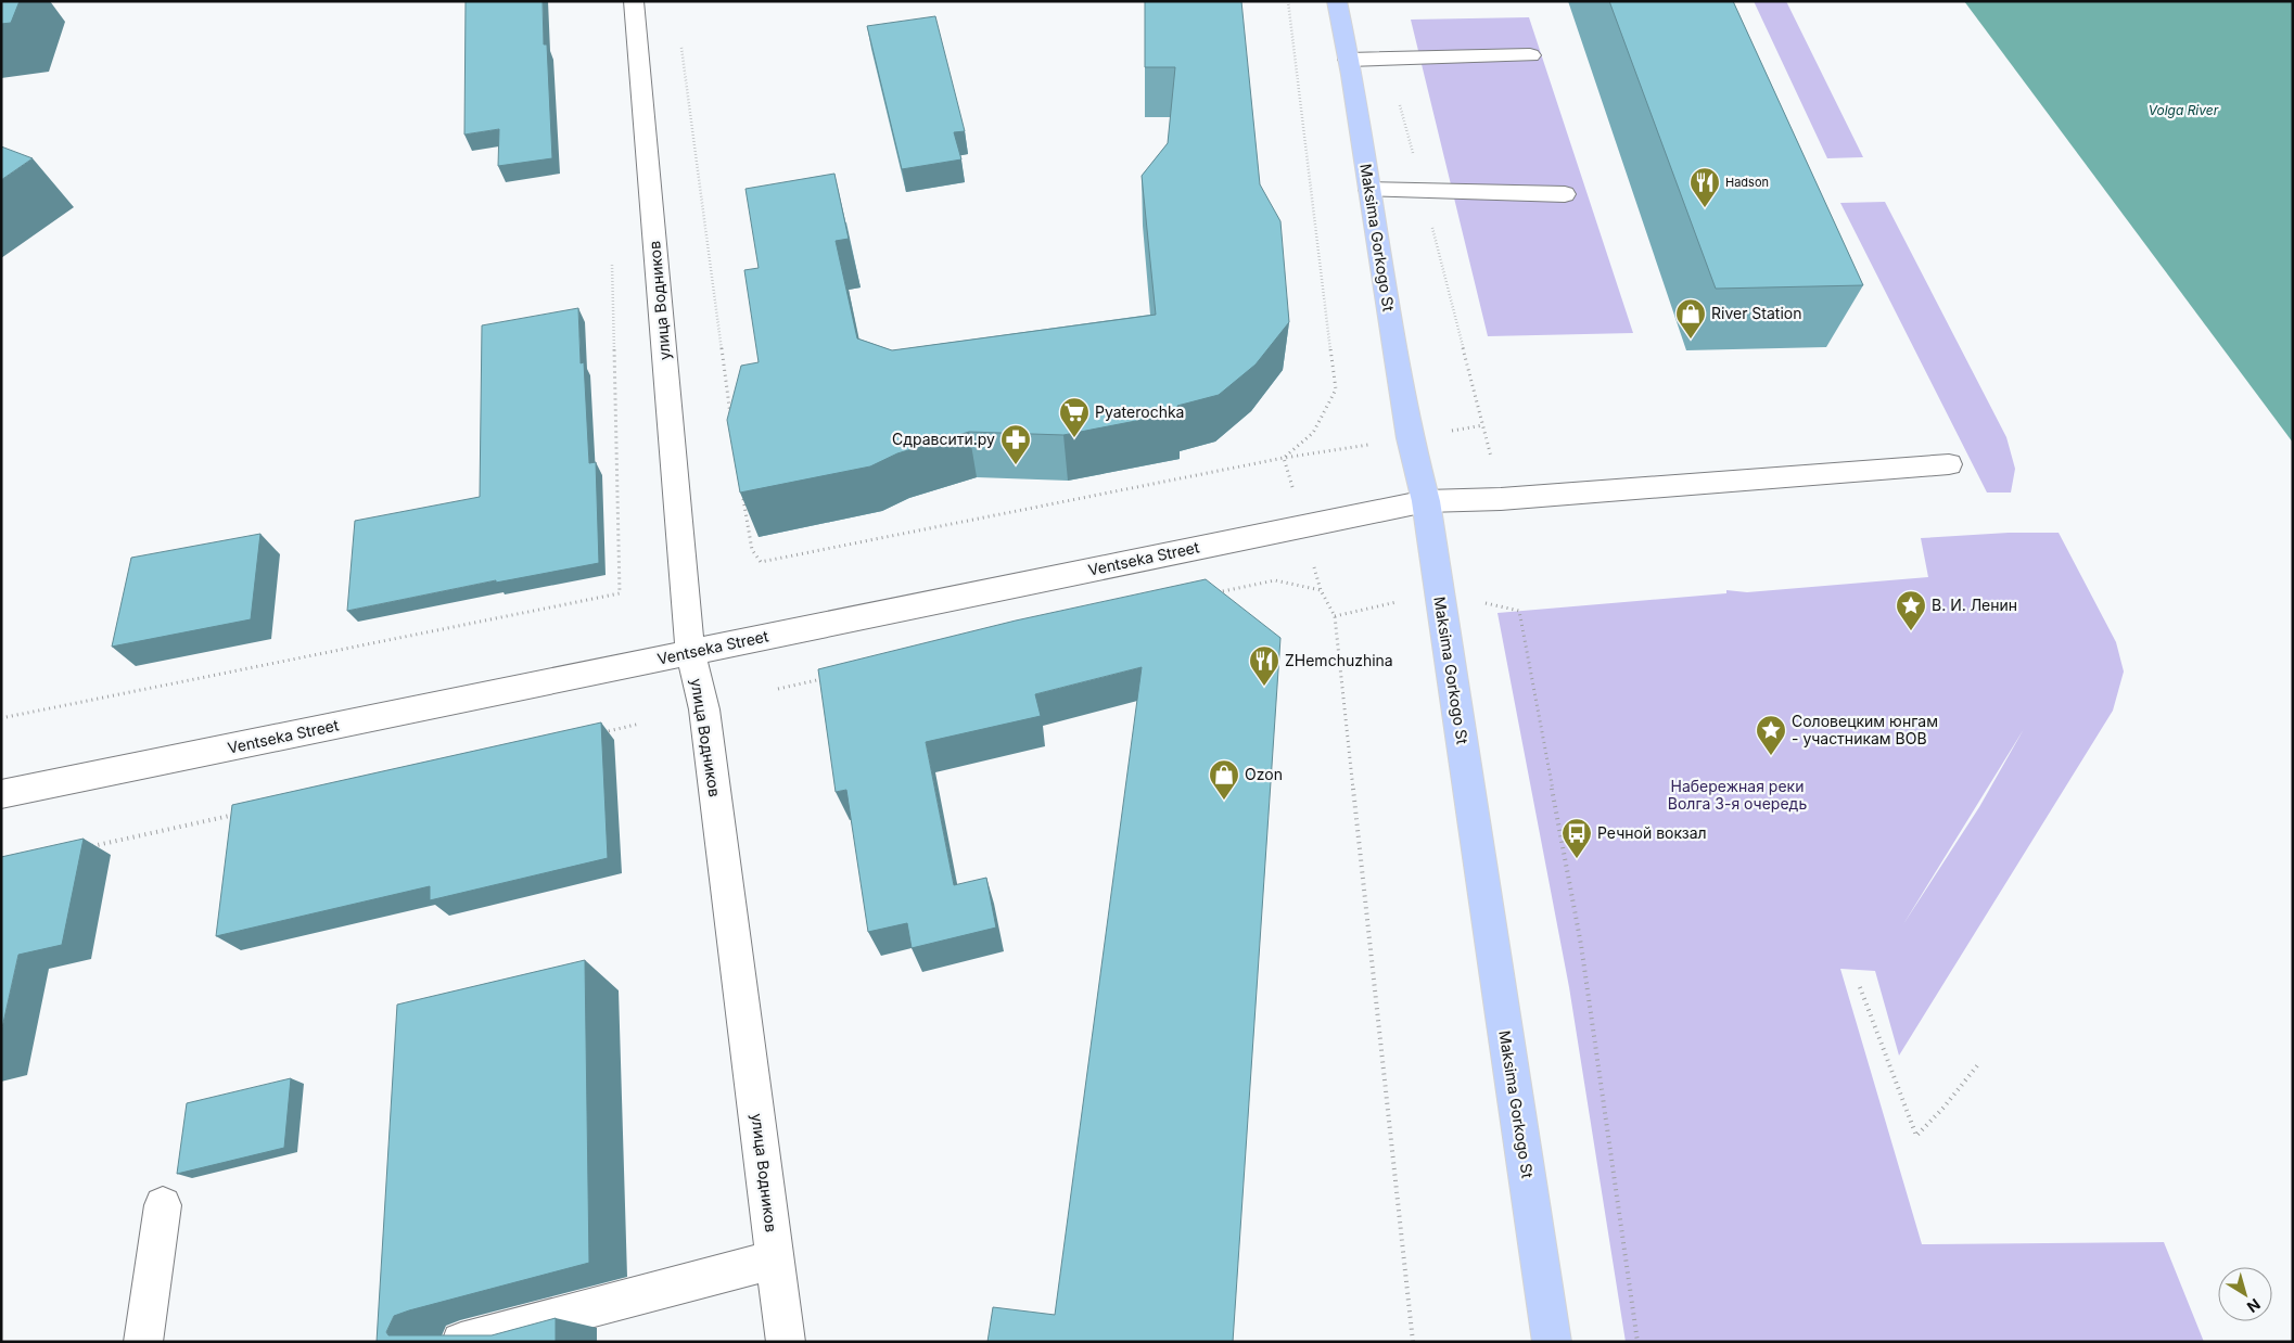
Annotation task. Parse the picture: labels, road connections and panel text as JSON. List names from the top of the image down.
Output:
{
  "streets": {
    "main road": ["Maksima Gorkogo St"],
    "street": ["улица Водников", "Ventseka Street"]
  },
  "crossings": [
    ["Maksima Gorkogo St", "Ventseka Street"],
    ["улица Водников", "Ventseka Street"]
  ],
  "water": ["Volga River"],
  "parks": ["Набережная реки Волга 3-я очередь"],
  "places": {
    "restaurant": ["Hadson", "ZHemchuzhina"],
    "shop": ["River Station", "Ozon"],
    "supermarket": ["Pyaterochka"],
    "pharmacy": ["Сдравсити.ру"],
    "place": ["В. И. Ленин", "Соловецким юнгам - участникам ВОВ"],
    "bus stop": ["Речной вокзал"]
  },
  "north": "bottom right"
}
